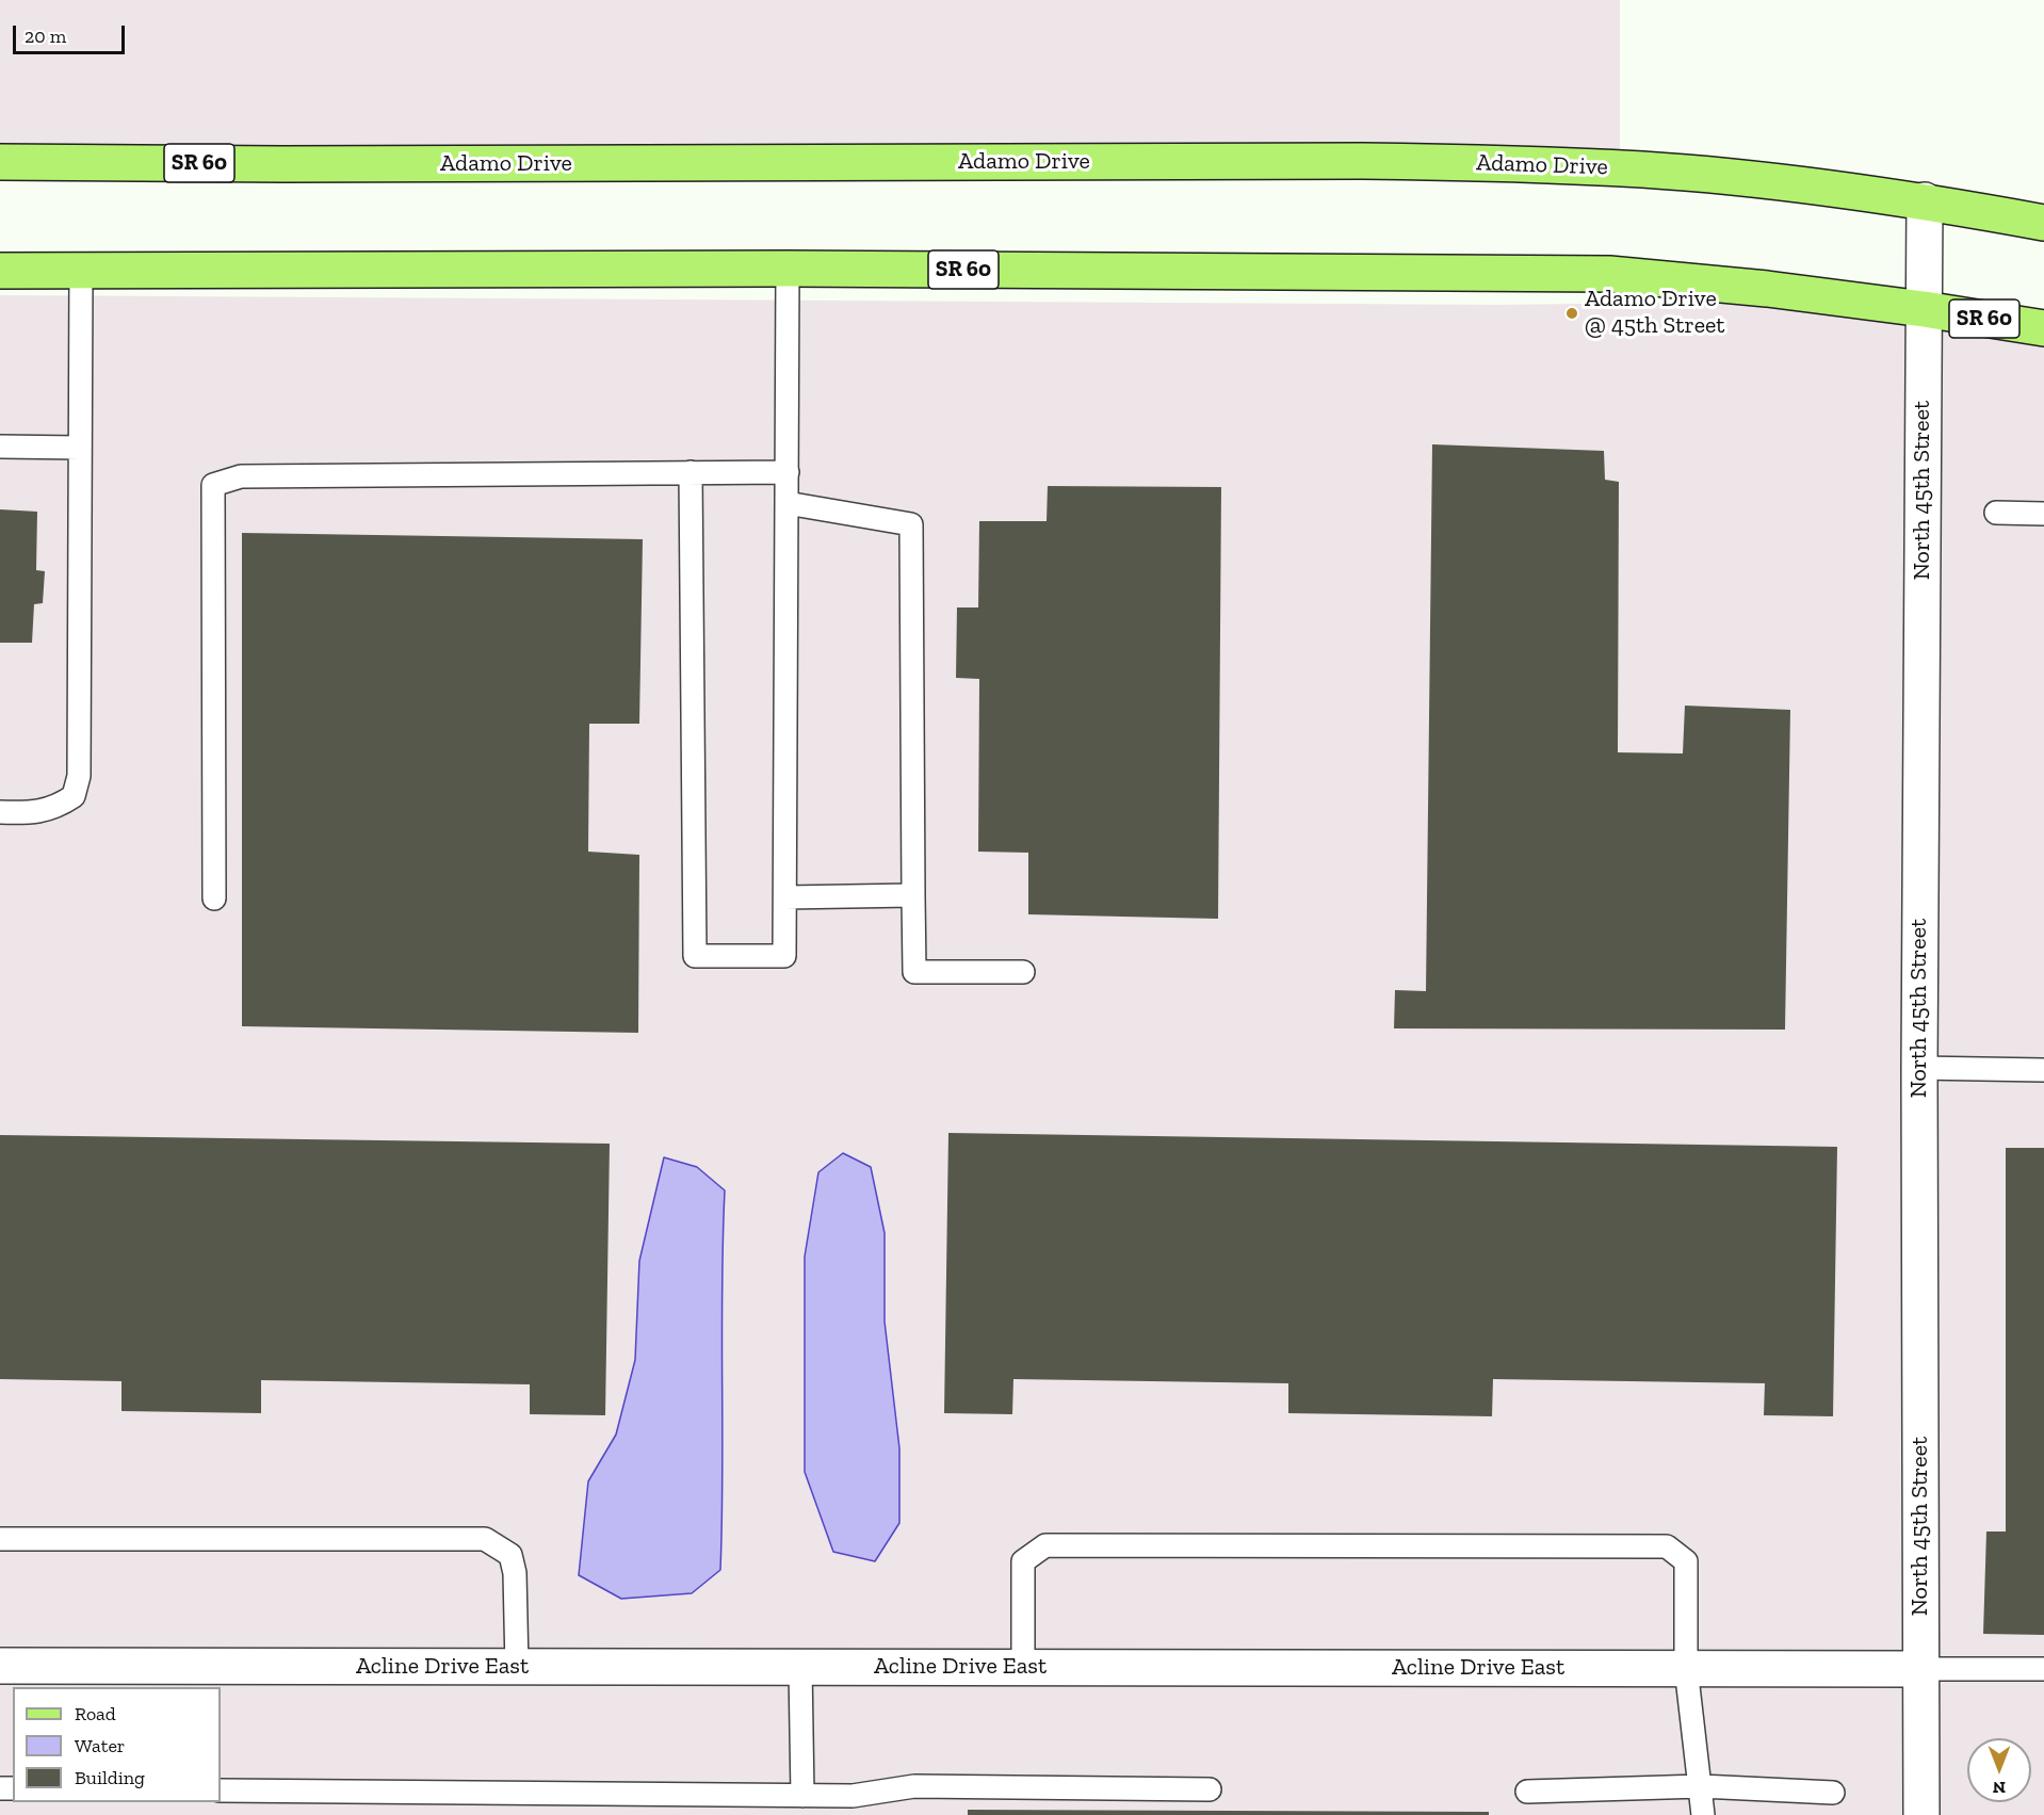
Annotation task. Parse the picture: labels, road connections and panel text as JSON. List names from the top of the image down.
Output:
{
  "streets": {
    "main road": ["Adamo Drive", "SR 60"],
    "street": ["North 45th Street", "Acline Drive East"]
  },
  "crossings": [
    ["Adamo Drive", "North 45th Street"],
    ["SR 60", "North 45th Street"],
    ["North 45th Street", "Acline Drive East"]
  ],
  "places": ["Adamo Drive @ 45th Street"],
  "legend": ["Road", "Water", "Building"],
  "scale_bar": "20 m",
  "north": "bottom"
}
